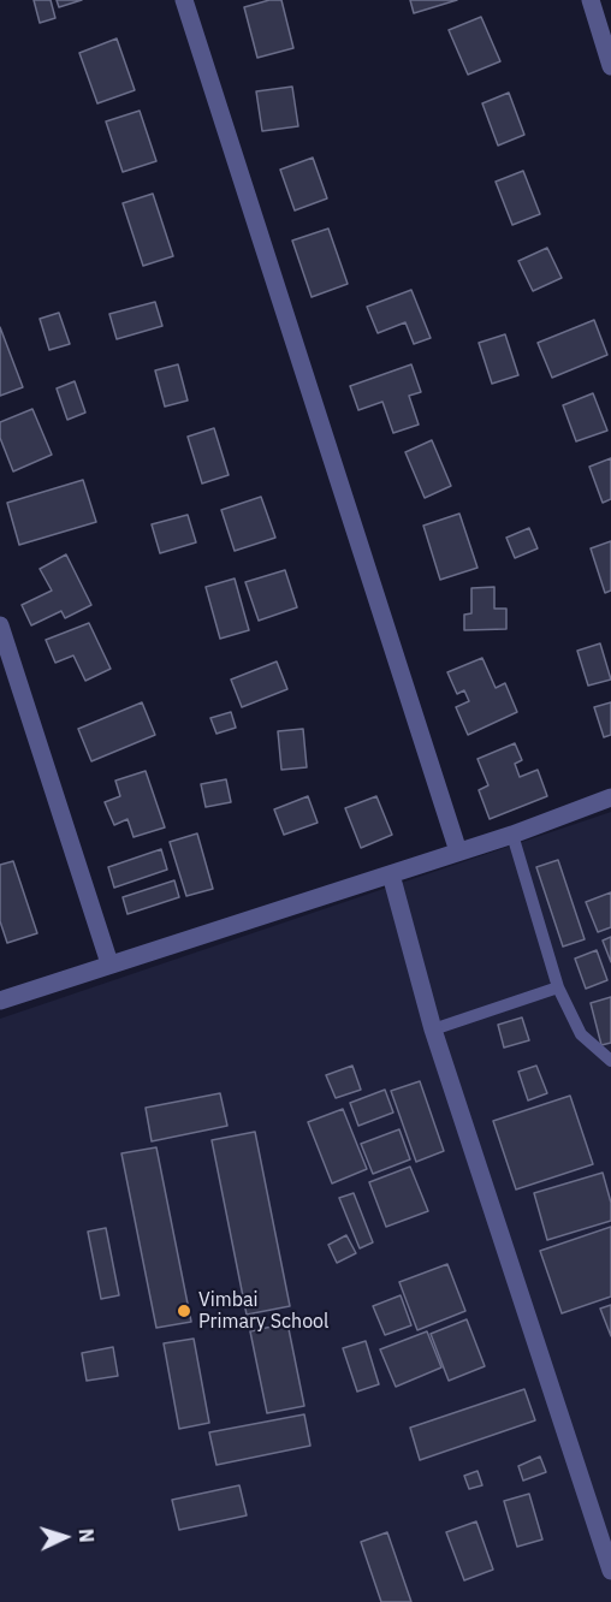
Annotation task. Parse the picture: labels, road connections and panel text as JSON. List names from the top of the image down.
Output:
{
  "places": ["Vimbai Primary School"],
  "north": "right"
}
